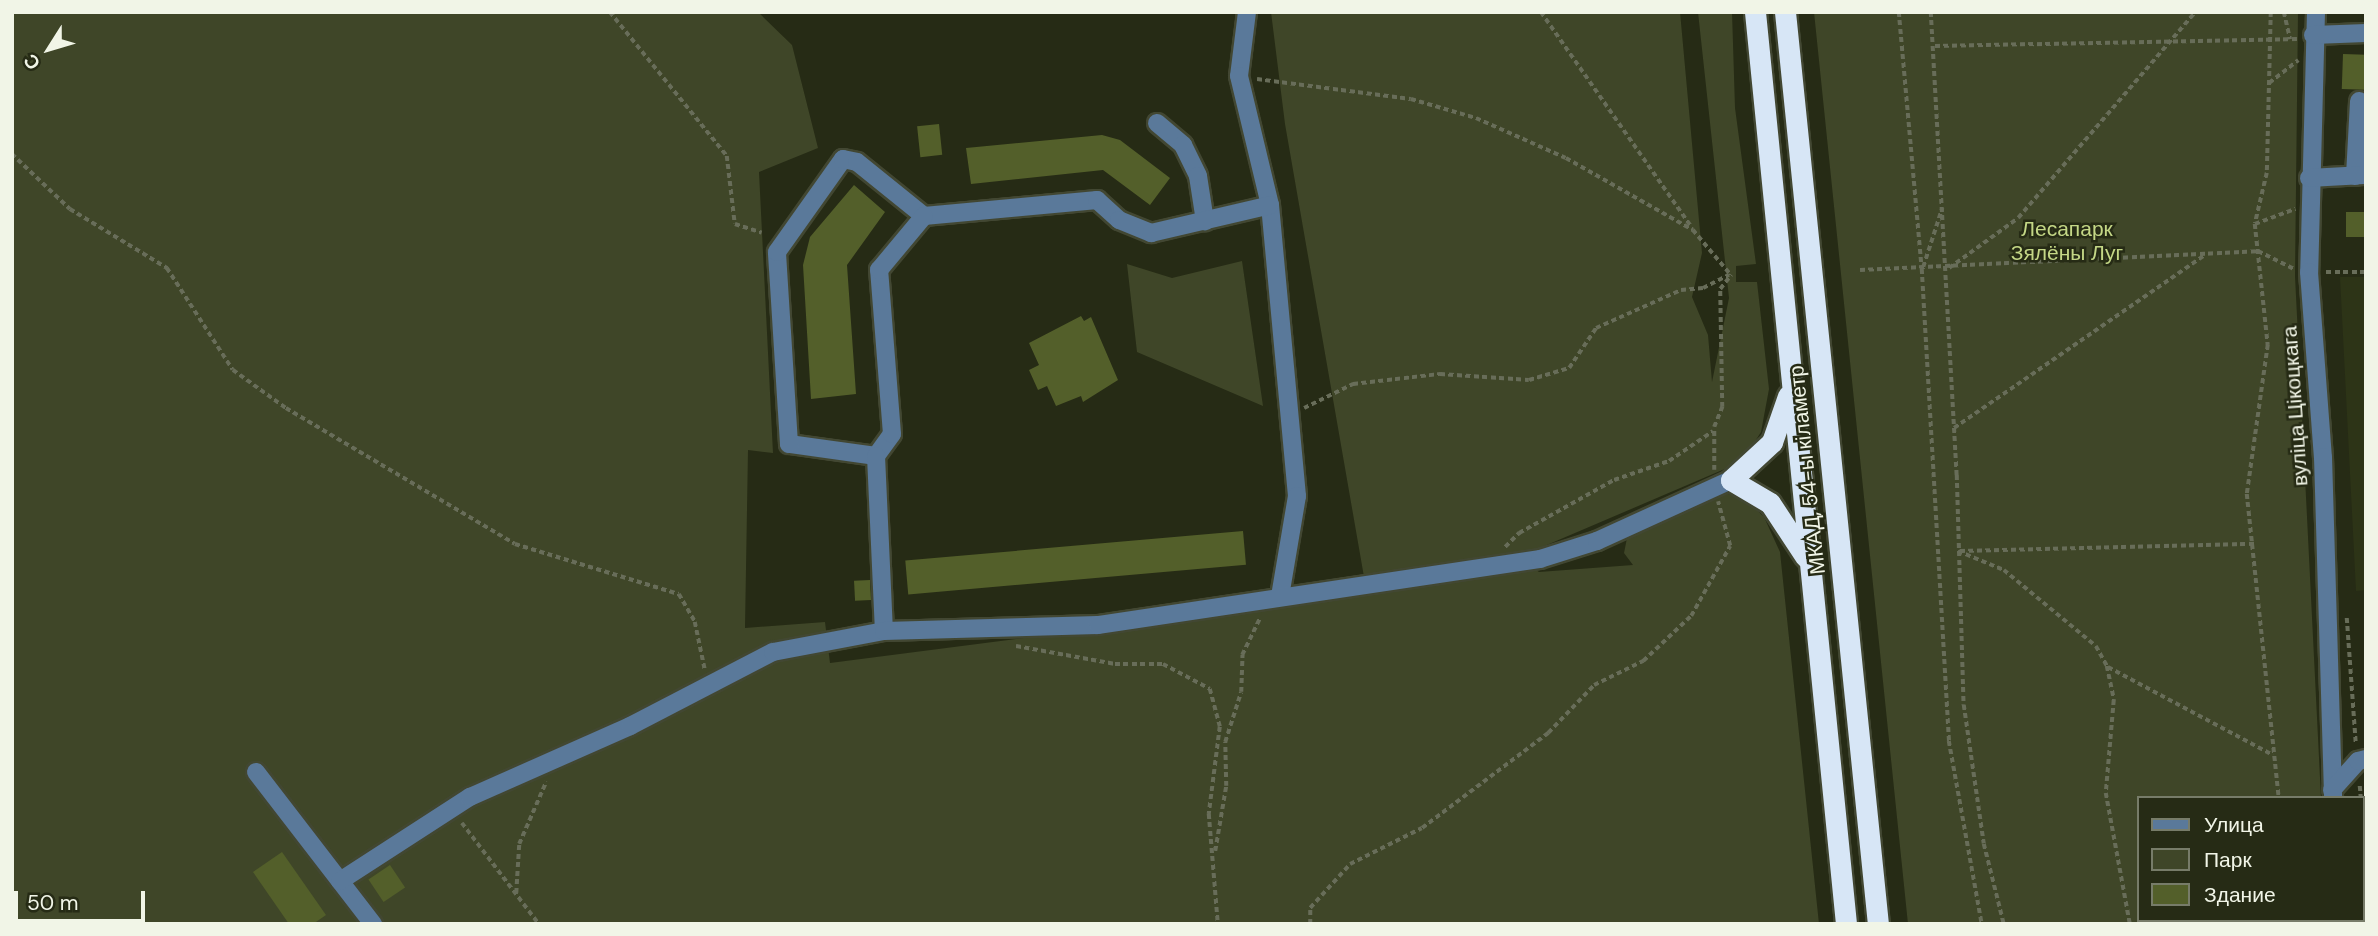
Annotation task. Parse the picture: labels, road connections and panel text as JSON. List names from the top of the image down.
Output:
{
  "streets": {
    "highway": ["МКАД, 54-ы кіламетр"],
    "street": ["вуліца Цікоцкага"]
  },
  "parks": ["Лесапарк Зялёны Луг"],
  "legend": ["Улица", "Парк", "Здание"],
  "scale_bar": "50 m",
  "north": "bottom left"
}
